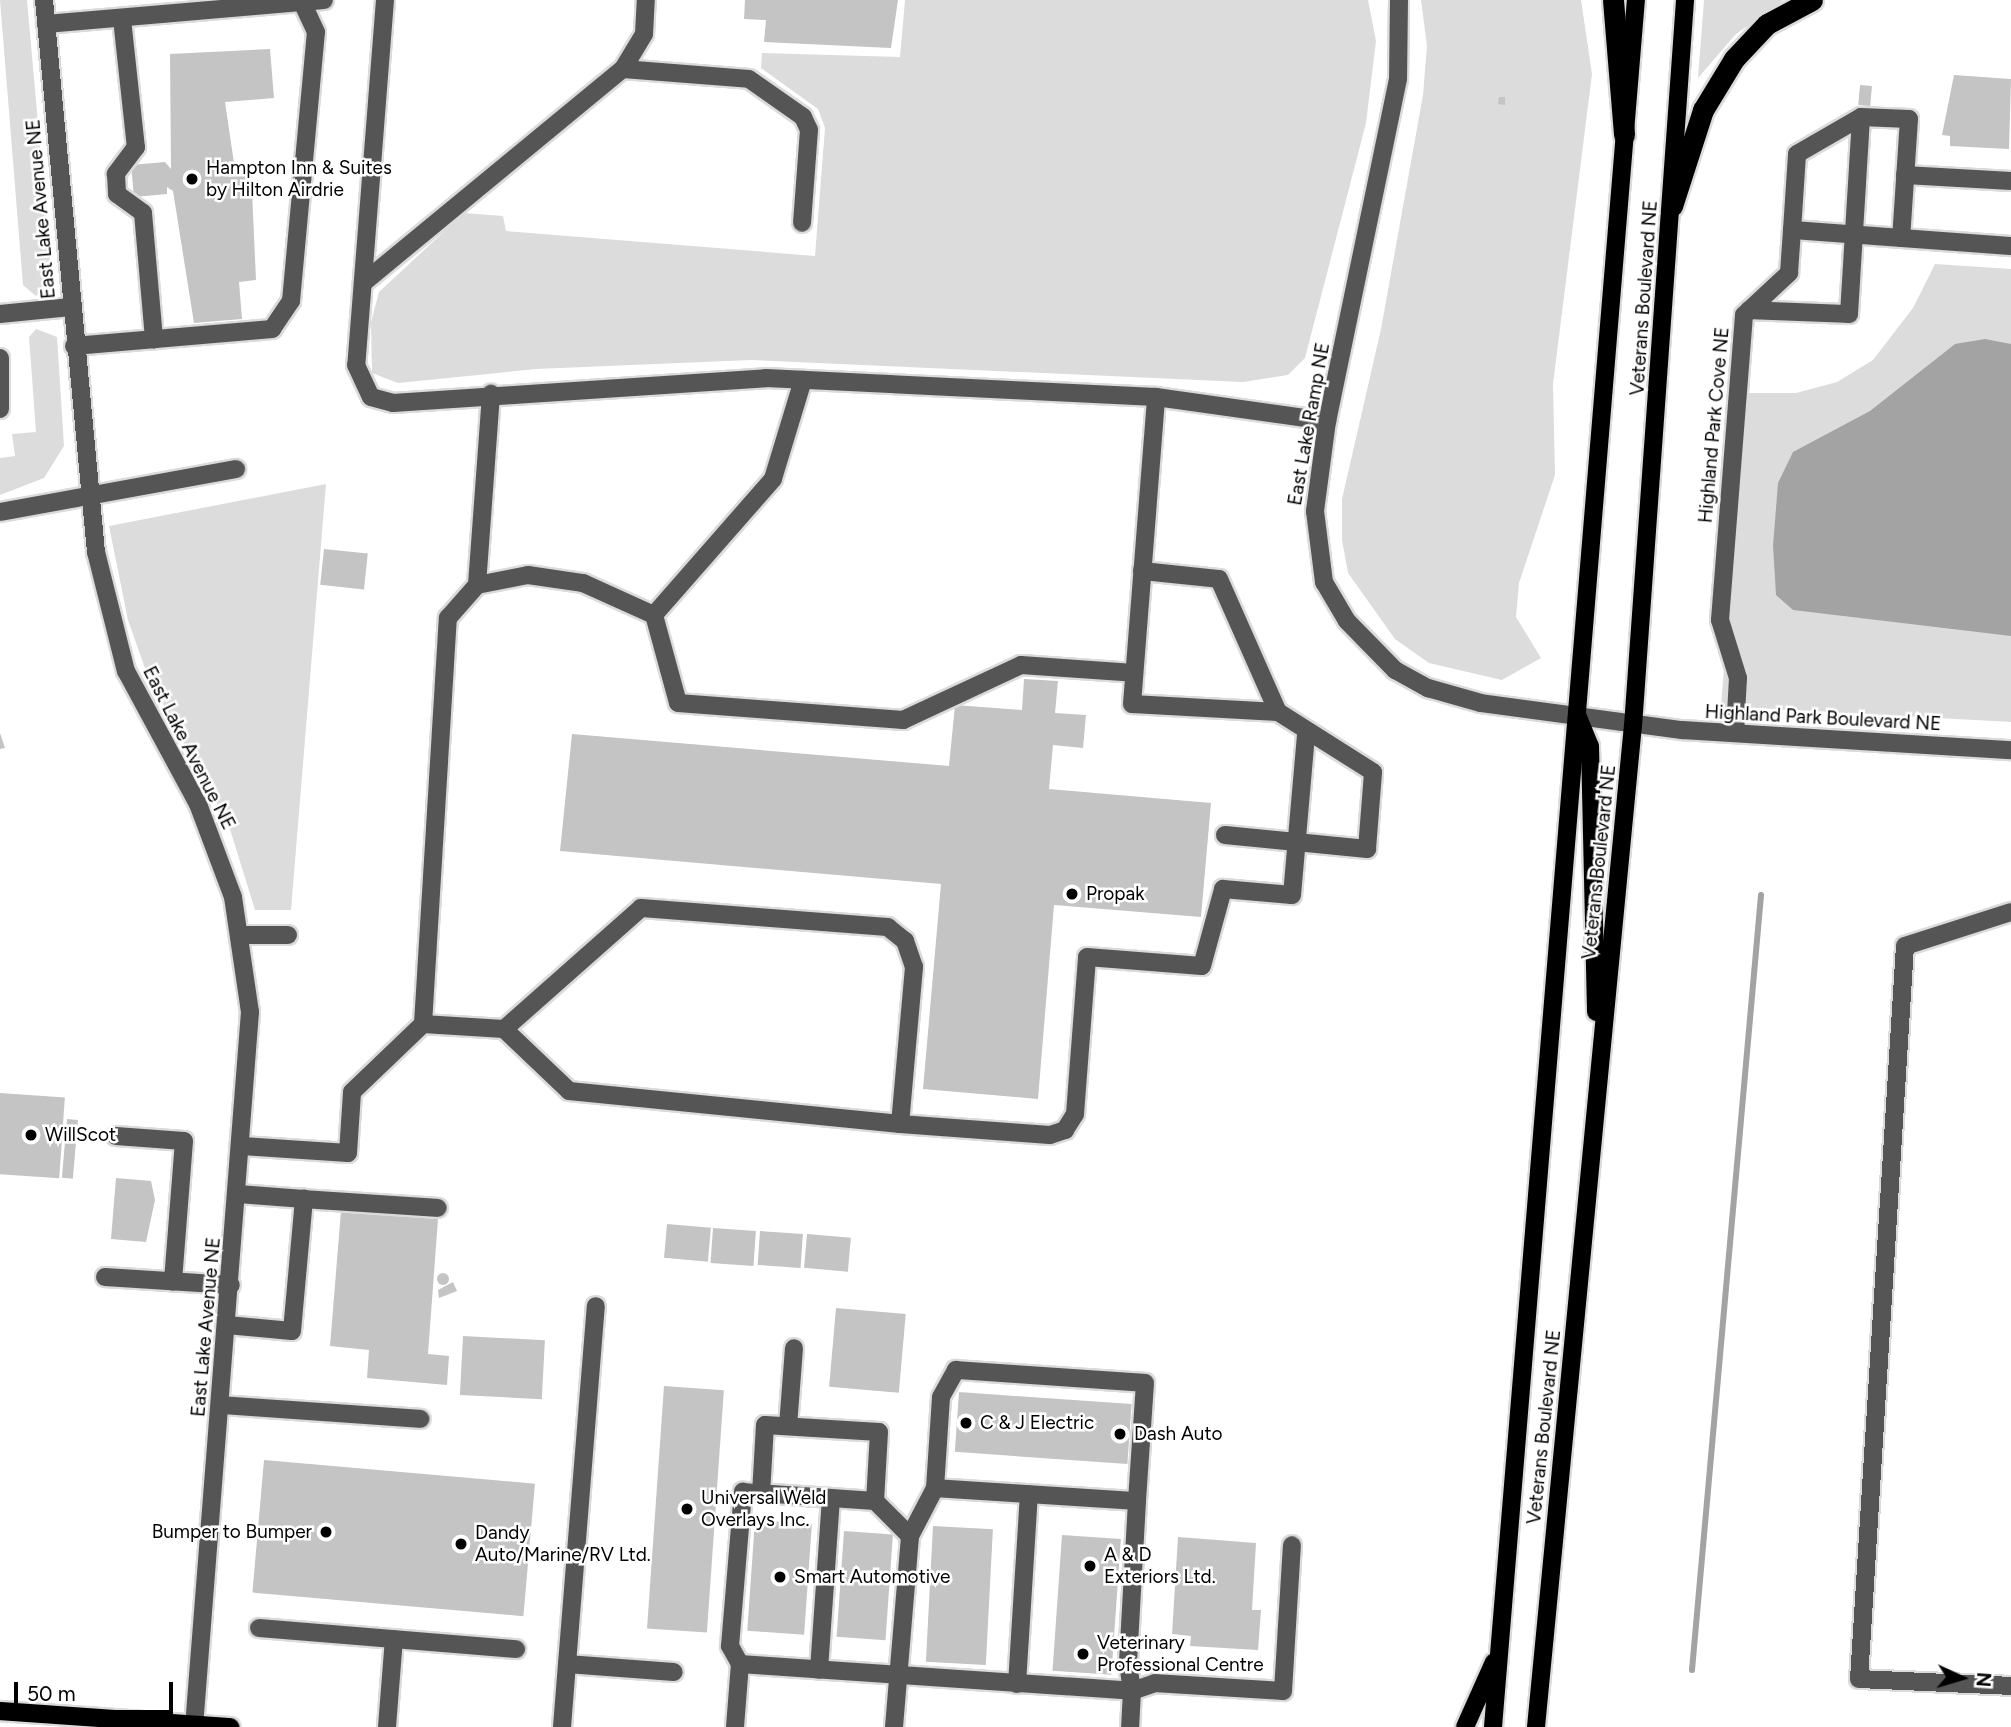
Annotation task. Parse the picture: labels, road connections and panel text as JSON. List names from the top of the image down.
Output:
{
  "streets": {
    "main road": ["Veterans Boulevard NE"],
    "street": [
      "East Lake Avenue NE",
      "East Lake Ramp NE",
      "Highland Park Cove NE",
      "Highland Park Boulevard NE"
    ]
  },
  "crossings": [
    ["Veterans Boulevard NE", "East Lake Ramp NE"],
    ["Veterans Boulevard NE", "Highland Park Boulevard NE"],
    ["East Lake Ramp NE", "Highland Park Boulevard NE"],
    ["Highland Park Cove NE", "Highland Park Boulevard NE"]
  ],
  "places": [
    "Hampton Inn & Suites by Hilton Airdrie",
    "Propak",
    "WillScot",
    "C & J Electric",
    "Dash Auto",
    "Universal Weld Overlays Inc.",
    "Bumper to Bumper",
    "Dandy Auto/Marine/RV Ltd.",
    "A & D Exteriors Ltd.",
    "Smart Automotive",
    "Veterinary Professional Centre"
  ],
  "scale_bar": "50 m",
  "north": "right"
}
